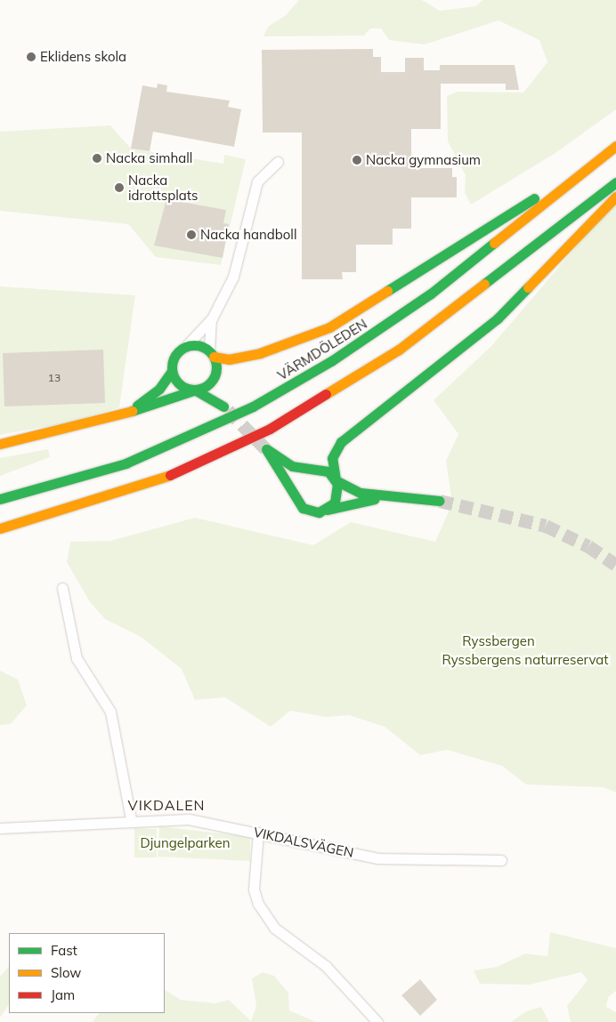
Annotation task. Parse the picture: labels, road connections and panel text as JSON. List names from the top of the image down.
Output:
{
  "streets": {
    "main road": ["VÄRMDÖLEDEN"],
    "street": ["VIKDALSVÄGEN"]
  },
  "districts": ["VIKDALEN"],
  "parks": ["Ryssbergen", "Ryssbergens naturreservat", "Djungelparken"],
  "places": [
    "Eklidens skola",
    "Nacka simhall",
    "Nacka gymnasium",
    "Nacka idrottsplats",
    "Nacka handboll"
  ],
  "house_numbers": ["13"],
  "legend": ["Fast", "Slow", "Jam"]
}
